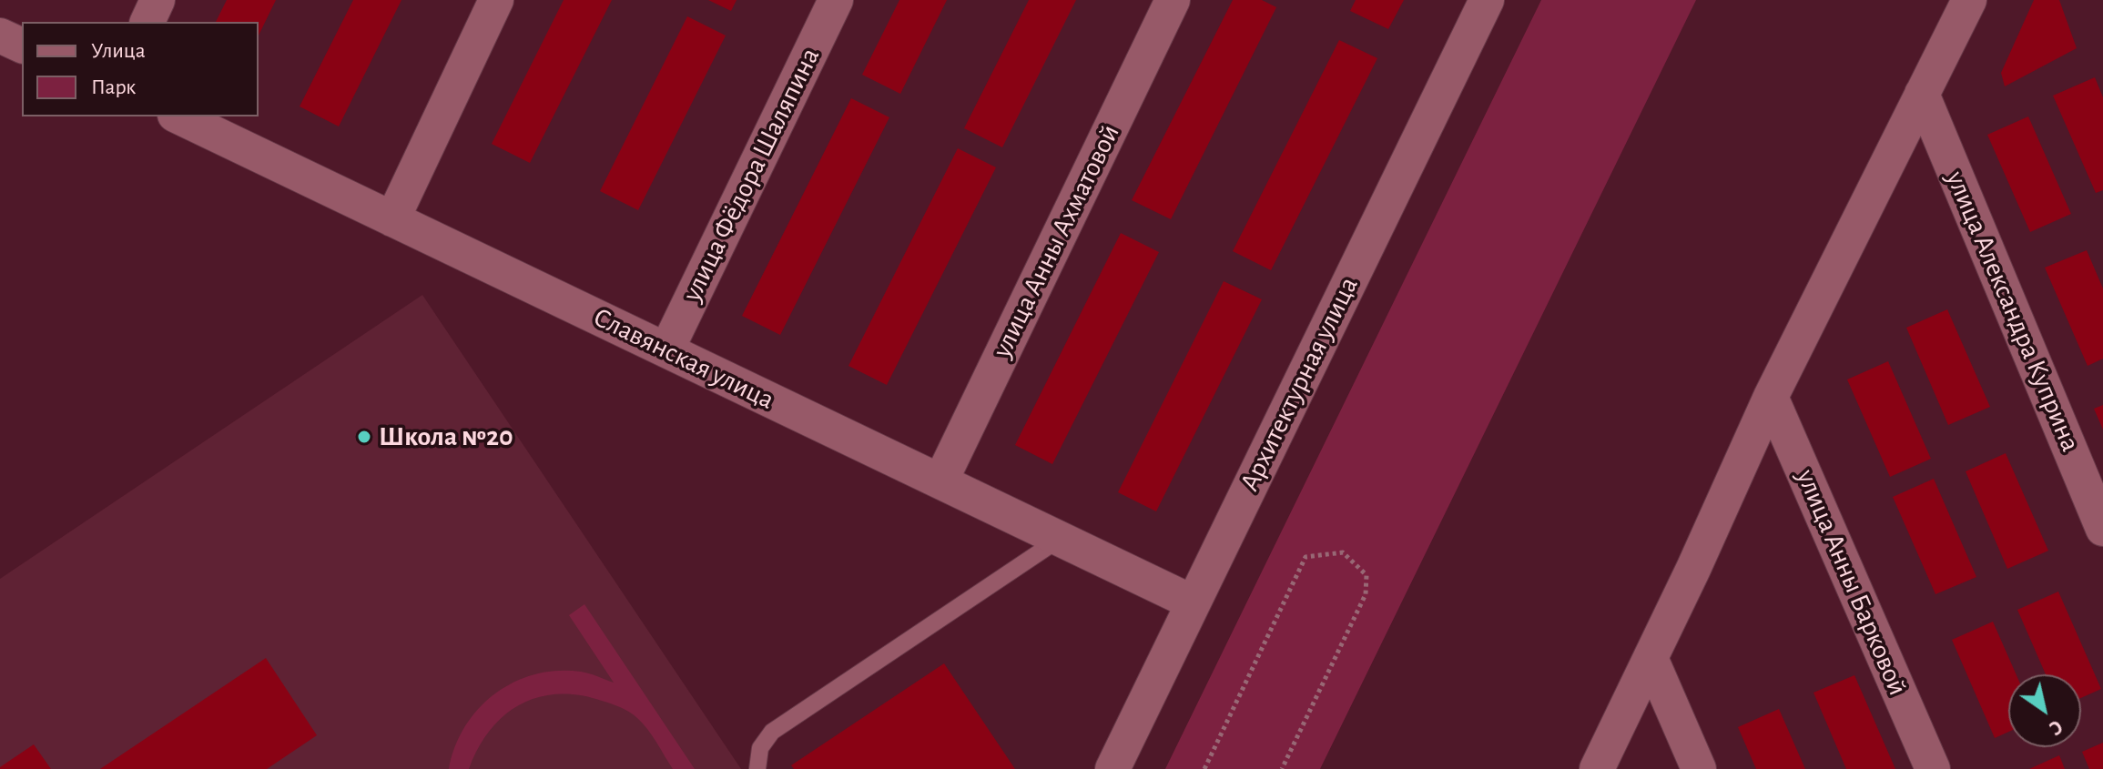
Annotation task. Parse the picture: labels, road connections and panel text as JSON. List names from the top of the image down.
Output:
{
  "streets": {
    "street": [
      "улица Фёдора Шаляпина",
      "улица Анны Ахматовой",
      "улица Александра Куприна",
      "Славянская улица",
      "Архитектурная улица",
      "улица Анны Барковой"
    ]
  },
  "crossings": [
    ["улица Фёдора Шаляпина", "Славянская улица"],
    ["улица Анны Ахматовой", "Славянская улица"],
    ["Славянская улица", "Архитектурная улица"]
  ],
  "places": ["Школа №20"],
  "legend": ["Улица", "Парк"],
  "north": "bottom right"
}
